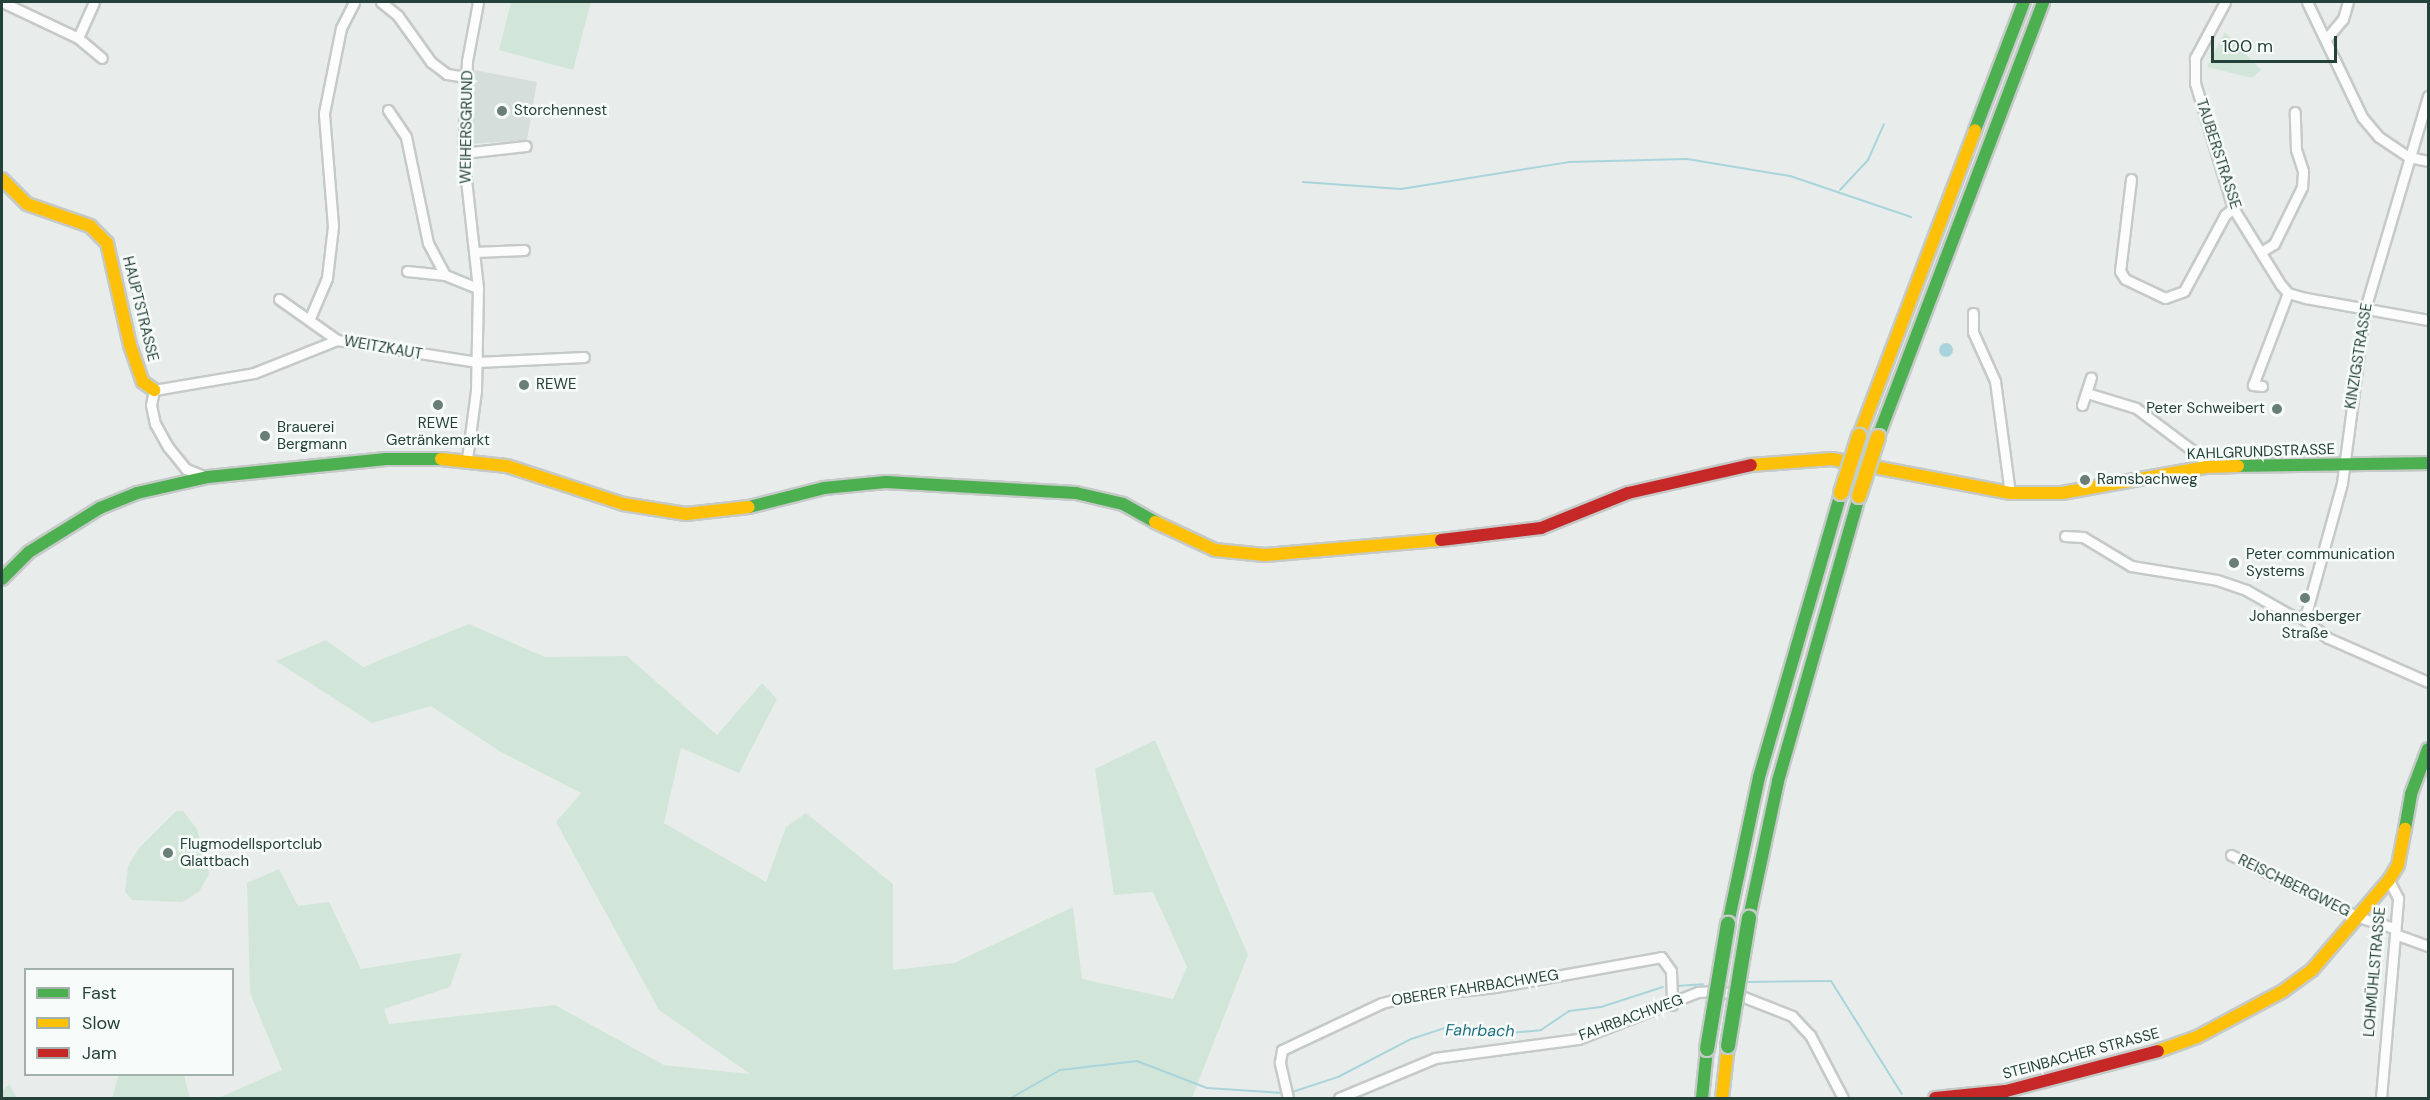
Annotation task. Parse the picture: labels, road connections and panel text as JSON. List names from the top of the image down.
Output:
{
  "streets": {
    "main road": ["HAUPTSTRASSE", "KAHLGRUNDSTRASSE", "STEINBACHER STRASSE"],
    "street": [
      "WEIHERSGRUND",
      "TAUBERSTRASSE",
      "WEITZKAUT",
      "KINZIGSTRASSE",
      "REISCHBERGWEG",
      "LOHMÜHLSTRASSE",
      "OBERER FAHRBACHWEG",
      "FAHRBACHWEG"
    ]
  },
  "crossings": [
    ["WEIHERSGRUND", "WEITZKAUT"],
    ["WEIHERSGRUND", "KAHLGRUNDSTRASSE"],
    ["HAUPTSTRASSE", "WEITZKAUT"],
    ["KINZIGSTRASSE", "KAHLGRUNDSTRASSE"],
    ["REISCHBERGWEG", "LOHMÜHLSTRASSE"],
    ["REISCHBERGWEG", "STEINBACHER STRASSE"],
    ["LOHMÜHLSTRASSE", "STEINBACHER STRASSE"],
    ["OBERER FAHRBACHWEG", "FAHRBACHWEG"]
  ],
  "water": ["Fahrbach"],
  "places": [
    "Storchennest",
    "REWE",
    "REWE Getränkemarkt",
    "Peter Schweibert",
    "Brauerei Bergmann",
    "Ramsbachweg",
    "Peter communication Systems",
    "Johannesberger Straße",
    "Flugmodellsportclub Glattbach"
  ],
  "legend": ["Fast", "Slow", "Jam"],
  "scale_bar": "100 m"
}
